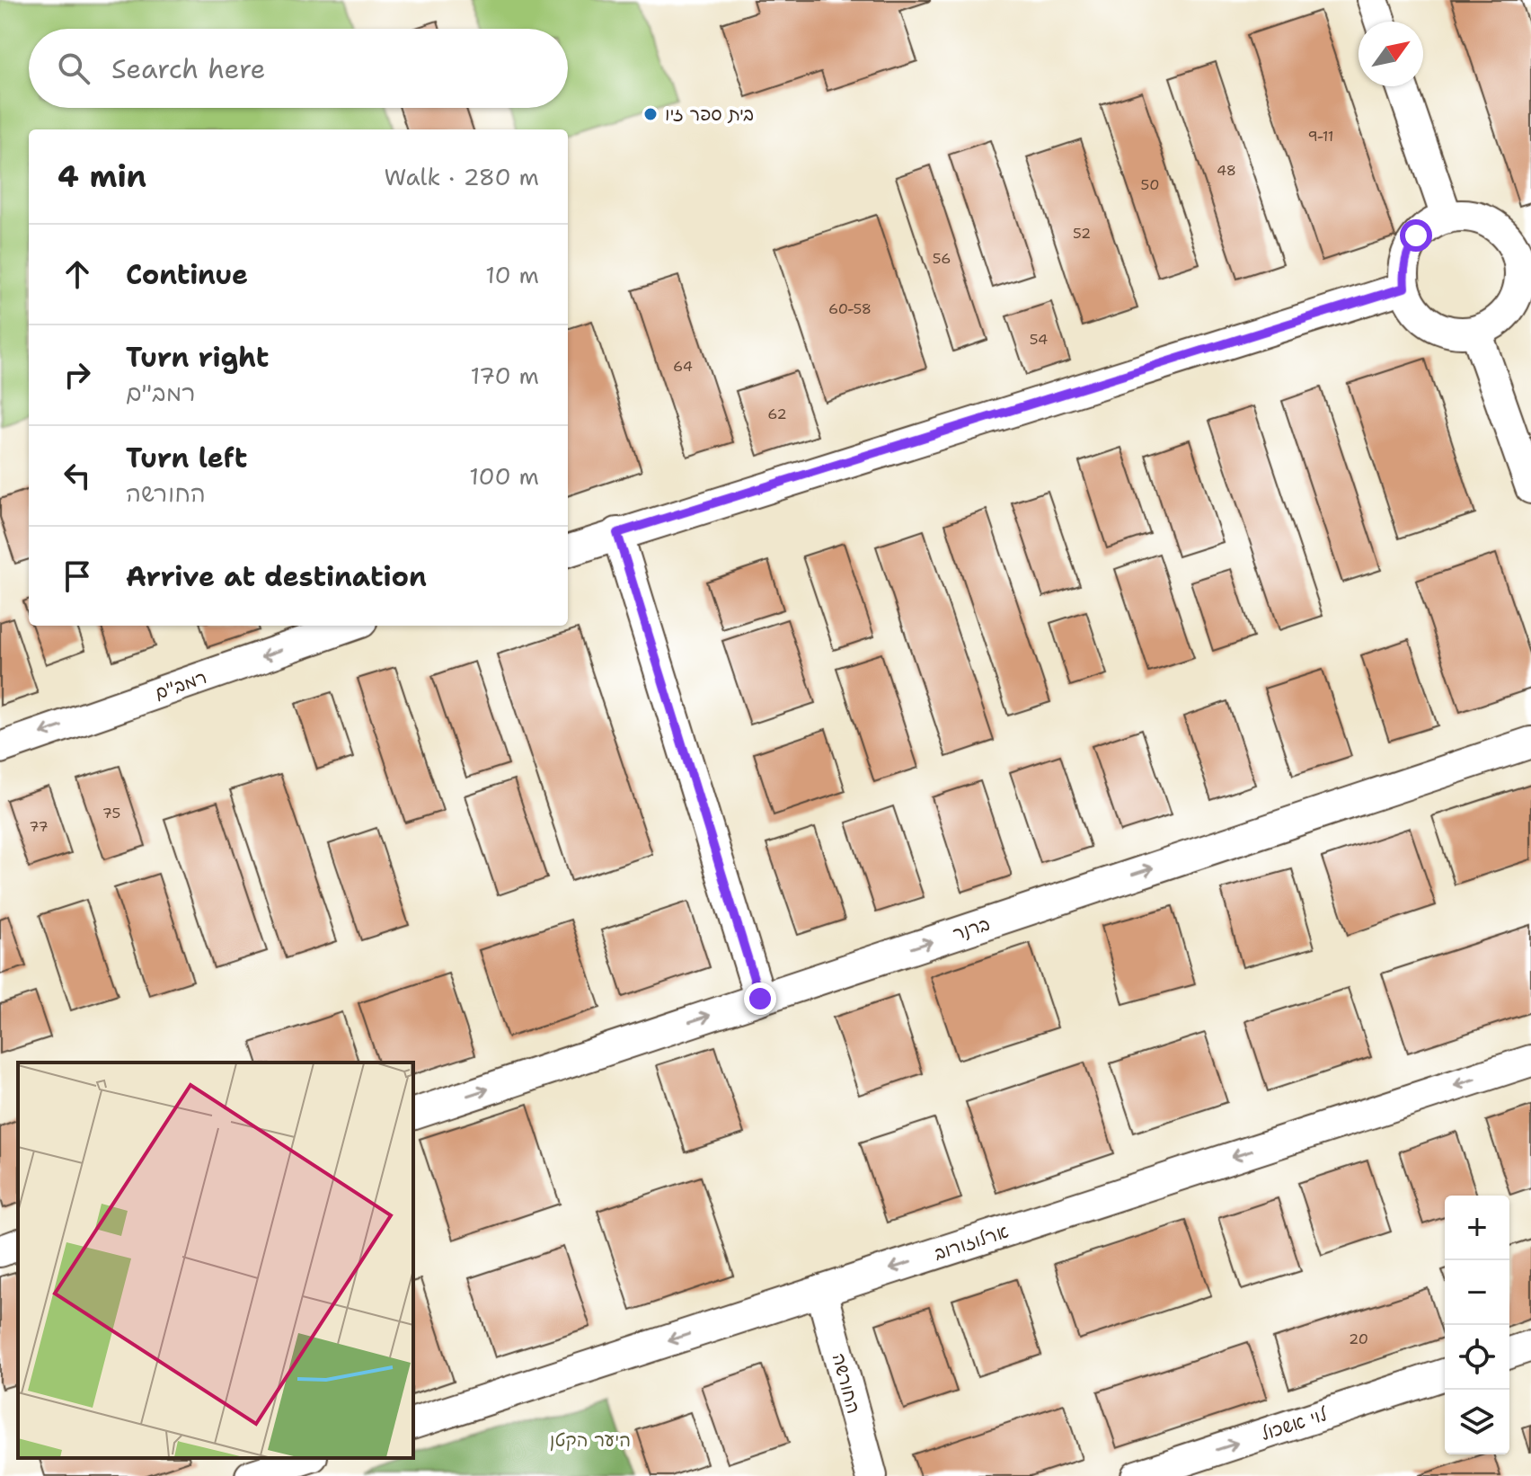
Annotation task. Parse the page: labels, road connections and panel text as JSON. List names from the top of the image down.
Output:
{
  "streets": {
    "street": [
      "רמב\"ם",
      "ברנר",
      "ארלוזורוב",
      "החורשה",
      "לוי אשכול"
    ]
  },
  "crossings": [
    ["ארלוזורוב", "החורשה"]
  ],
  "one_way": [
    "רמב\"ם",
    "ברנר",
    "ארלוזורוב",
    "לוי אשכול"
  ],
  "parks": ["היער הקטן"],
  "places": ["בית ספר זיו"],
  "house_numbers": [
    "9-11",
    "48",
    "50",
    "52",
    "56",
    "60-58",
    "54",
    "64",
    "62",
    "75",
    "77",
    "20"
  ],
  "north": "top right",
  "page": {
    "search": "Search here",
    "heading": ["4 min", "Walk · 280 m"],
    "list": [
      ["Continue", "10 m"],
      ["Turn right", "רמב\"ם", "170 m"],
      ["Turn left", "החורשה", "100 m"],
      "Arrive at destination"
    ],
    "map_buttons": ["+", "−"]
  }
}
